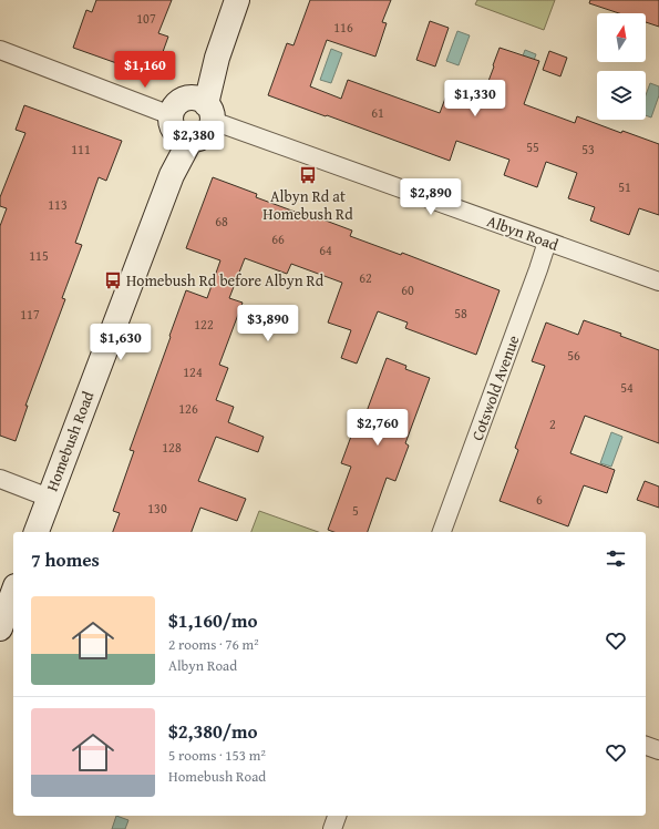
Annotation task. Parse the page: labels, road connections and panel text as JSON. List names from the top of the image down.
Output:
{
  "streets": {
    "main road": ["Homebush Road"],
    "street": ["Albyn Road", "Cotswold Avenue"]
  },
  "crossings": [
    ["Albyn Road", "Cotswold Avenue"],
    ["Albyn Road", "Homebush Road"]
  ],
  "places": {
    "bus stop": ["Albyn Rd at Homebush Rd", "Homebush Rd before Albyn Rd"]
  },
  "house_numbers": [
    "107",
    "116",
    "61",
    "55",
    "111",
    "53",
    "51",
    "113",
    "68",
    "66",
    "64",
    "115",
    "62",
    "60",
    "58",
    "117",
    "122",
    "56",
    "124",
    "54",
    "126",
    "2",
    "128",
    "6",
    "130",
    "5"
  ],
  "north": "top",
  "page": {
    "price": [
      "$1,160",
      "$1,330",
      "$2,380",
      "$2,890",
      "$3,890",
      "$1,630",
      "$2,760"
    ],
    "heading": "7 homes",
    "list": [
      {
        "name": "$1,160/mo",
        "note": "2 rooms · 76 m² · Albyn Road"
      },
      {
        "name": "$2,380/mo",
        "note": "5 rooms · 153 m² · Homebush Road"
      }
    ]
  }
}
